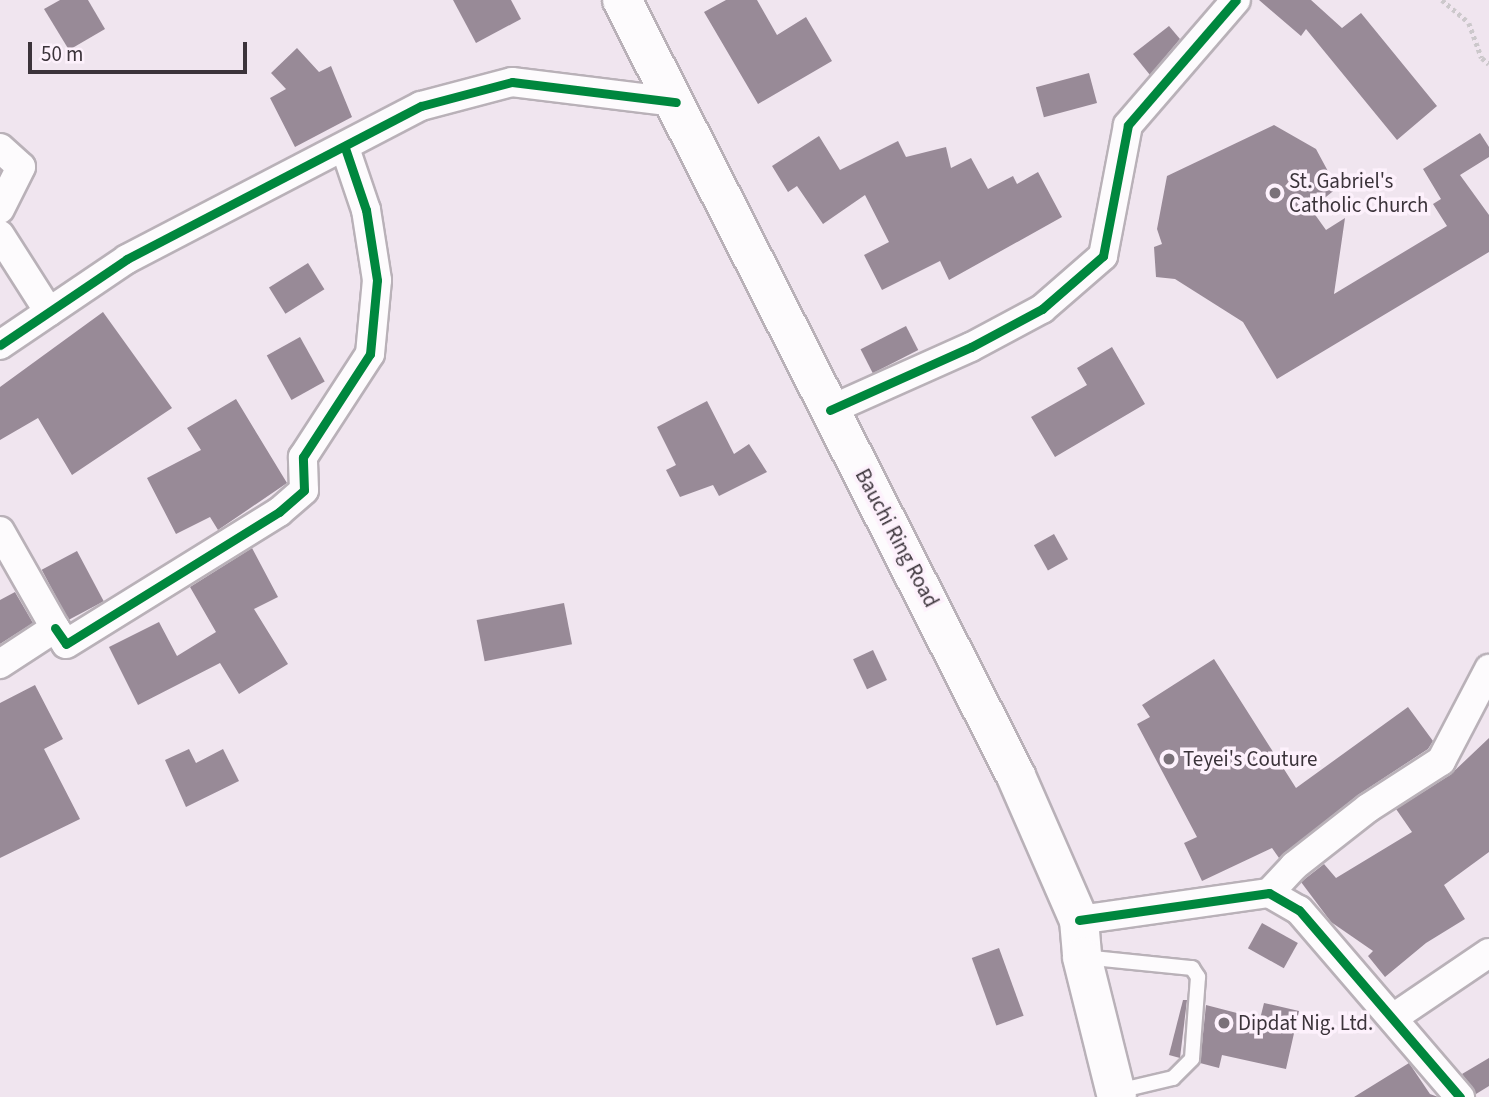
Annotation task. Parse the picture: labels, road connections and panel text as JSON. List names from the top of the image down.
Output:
{
  "streets": {
    "main road": ["Bauchi Ring Road"]
  },
  "places": ["St. Gabriel's Catholic Church", "Teyei's Couture", "Dipdat Nig. Ltd."],
  "scale_bar": "50 m"
}
